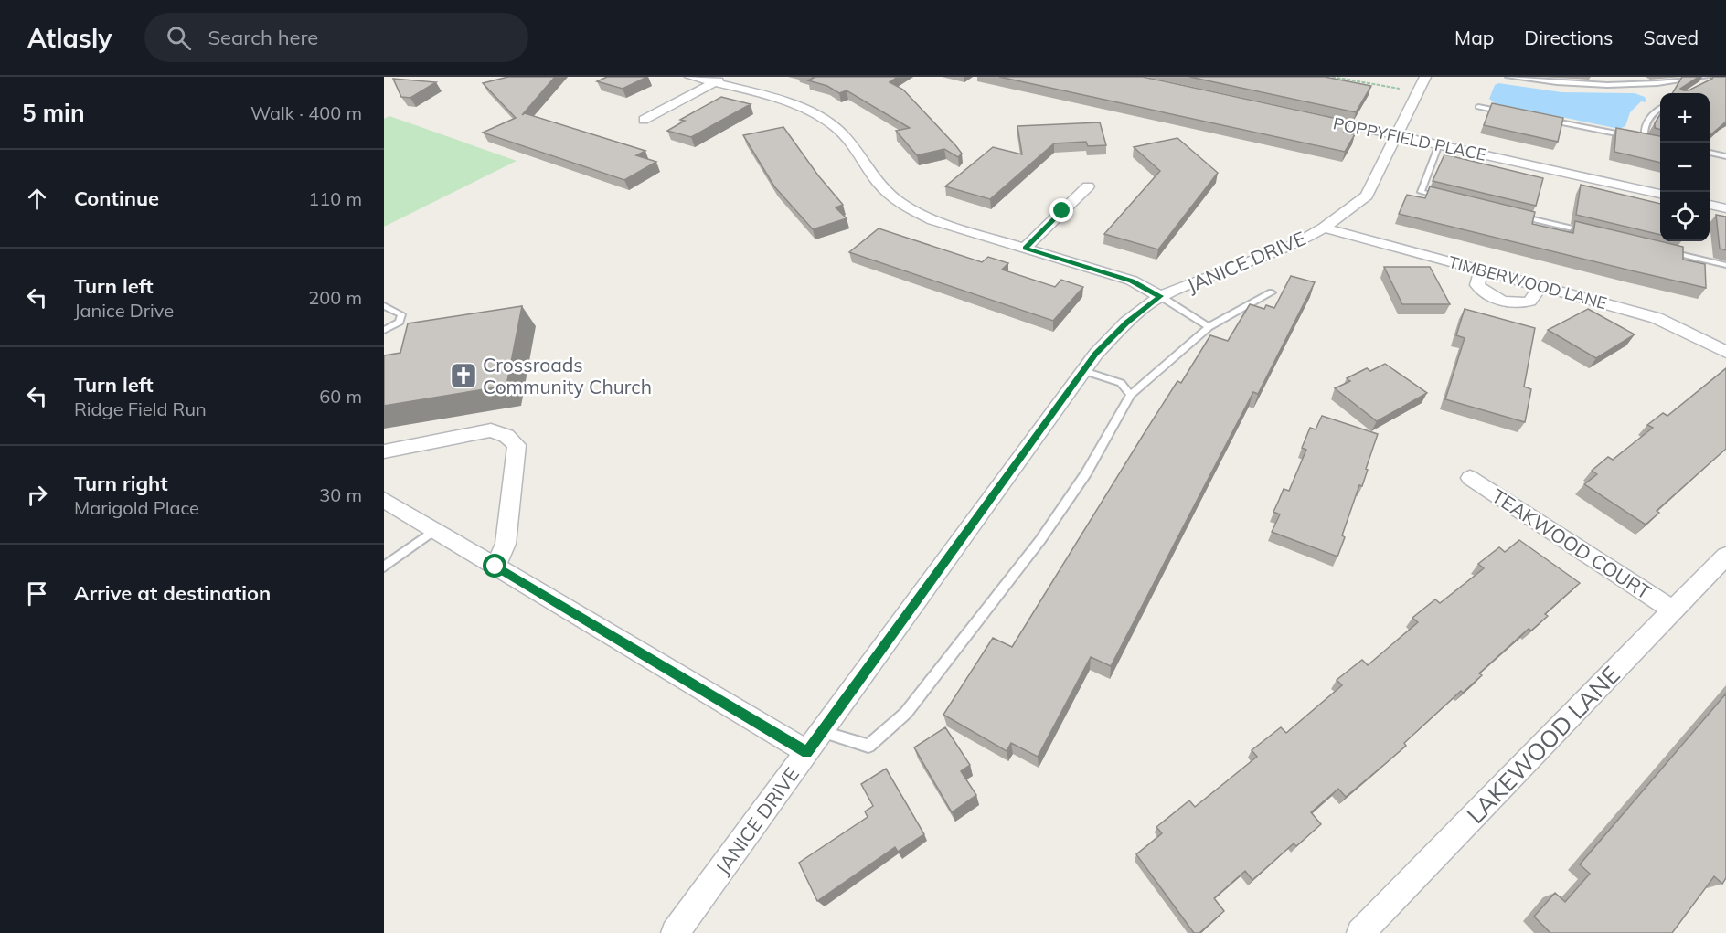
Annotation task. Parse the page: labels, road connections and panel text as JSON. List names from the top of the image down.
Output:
{
  "streets": {
    "street": [
      "POPPYFIELD PLACE",
      "JANICE DRIVE",
      "TIMBERWOOD LANE",
      "TEAKWOOD COURT",
      "LAKEWOOD LANE"
    ]
  },
  "crossings": [
    ["POPPYFIELD PLACE", "JANICE DRIVE"],
    ["JANICE DRIVE", "TIMBERWOOD LANE"],
    ["TEAKWOOD COURT", "LAKEWOOD LANE"]
  ],
  "places": {
    "church": ["Crossroads Community Church"]
  },
  "page": {
    "header": "Atlasly",
    "search": "Search here",
    "nav": ["Map", "Directions", "Saved"],
    "heading": ["5 min", "Walk · 400 m"],
    "map_buttons": ["+", "−"],
    "list": [
      ["Continue", "110 m"],
      ["Turn left", "Janice Drive", "200 m"],
      ["Turn left", "Ridge Field Run", "60 m"],
      ["Turn right", "Marigold Place", "30 m"],
      "Arrive at destination"
    ]
  }
}
